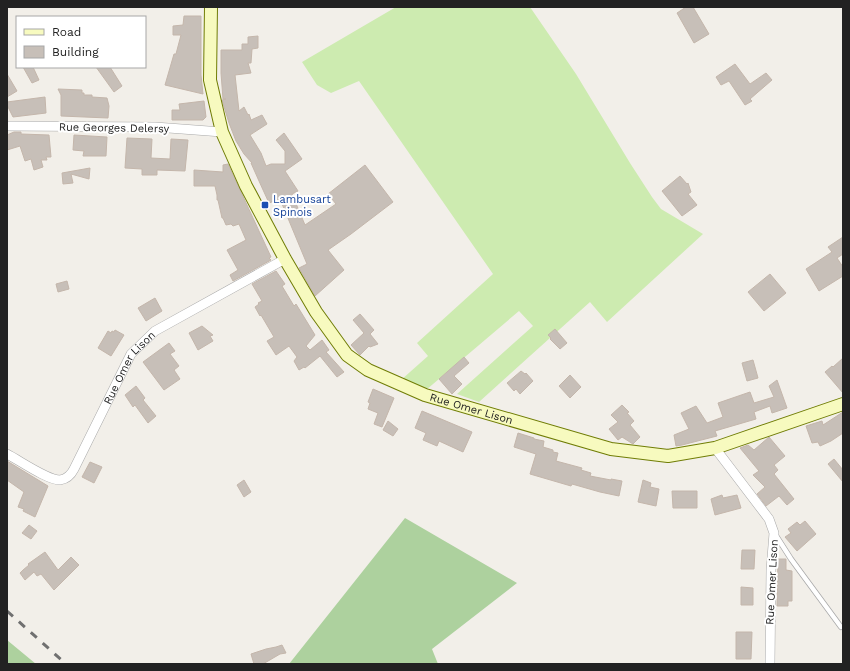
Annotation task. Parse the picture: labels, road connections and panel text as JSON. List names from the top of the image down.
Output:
{
  "streets": {
    "street": ["Rue Georges Delersy", "Rue Omer Lison"]
  },
  "crossings": [
    ["Rue Georges Delersy", "Rue Omer Lison"]
  ],
  "places": {
    "transit": ["Lambusart Spinois"]
  },
  "legend": ["Road", "Building"]
}
